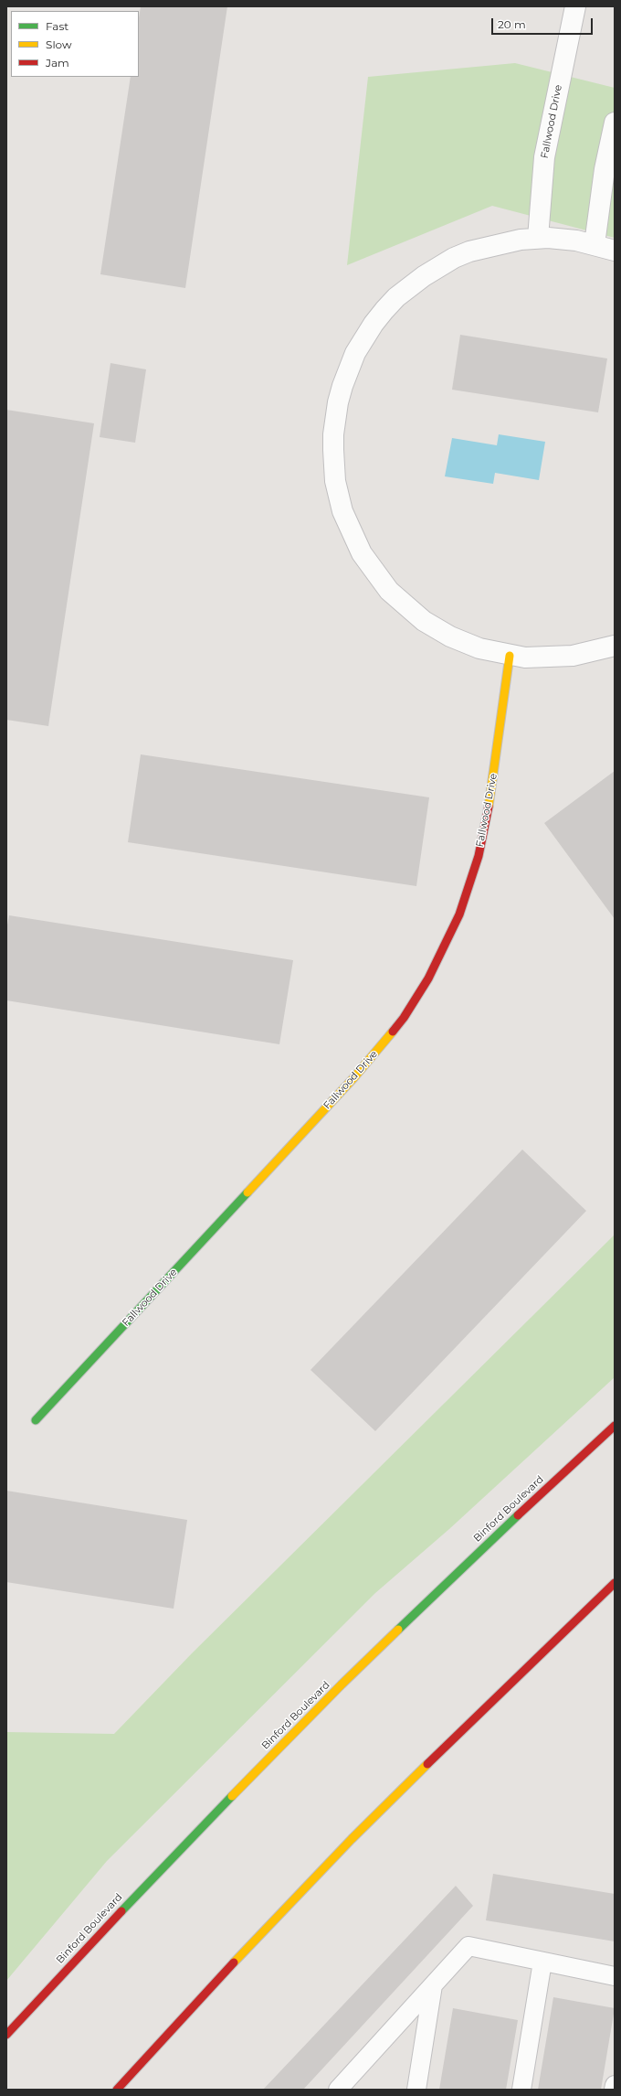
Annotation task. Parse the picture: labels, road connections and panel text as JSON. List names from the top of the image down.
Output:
{
  "streets": {
    "main road": ["Fallwood Drive", "Binford Boulevard"]
  },
  "legend": ["Fast", "Slow", "Jam"],
  "scale_bar": "20 m"
}
